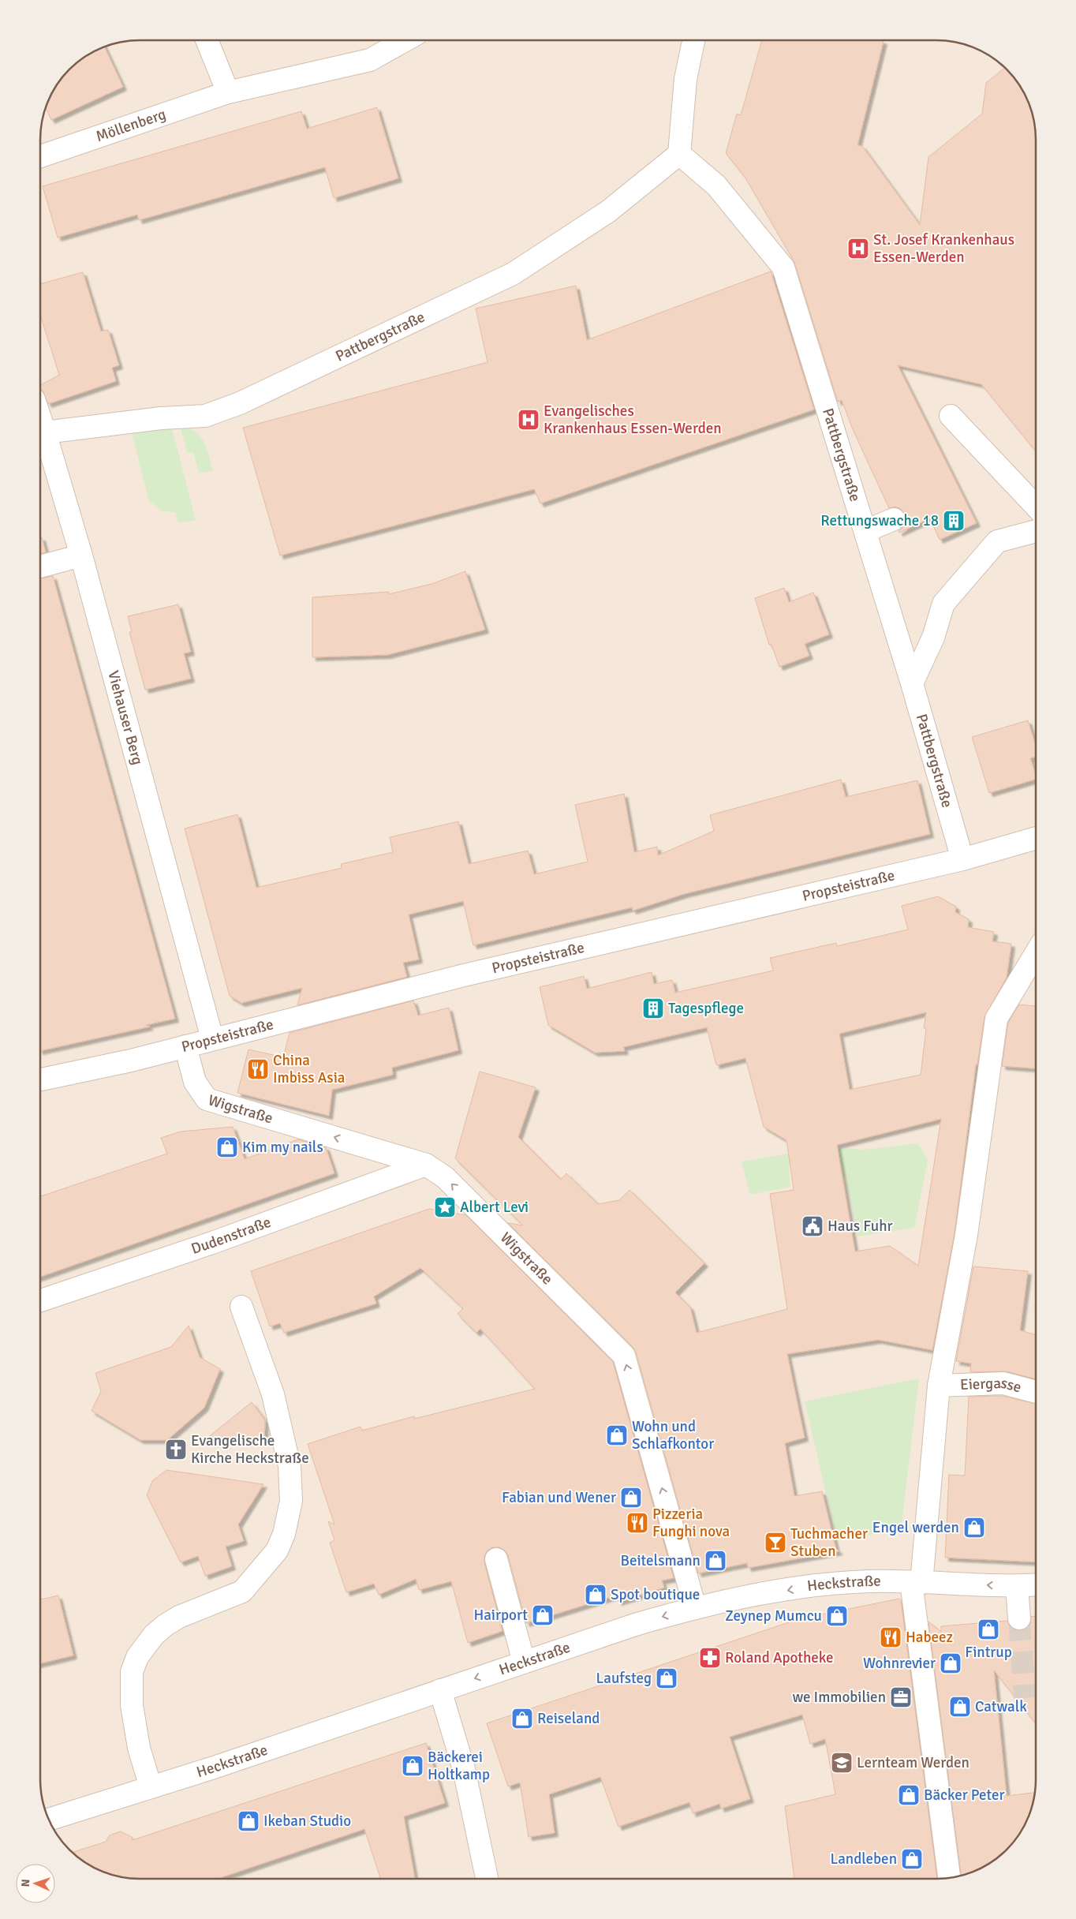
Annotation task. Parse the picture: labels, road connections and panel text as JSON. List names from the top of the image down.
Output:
{
  "streets": {
    "street": [
      "Möllenberg",
      "Pattbergstraße",
      "Viehauser Berg",
      "Propsteistraße",
      "Wigstraße",
      "Dudenstraße",
      "Eiergasse",
      "Heckstraße"
    ]
  },
  "crossings": [
    ["Pattbergstraße", "Viehauser Berg"],
    ["Pattbergstraße", "Propsteistraße"],
    ["Viehauser Berg", "Propsteistraße"],
    ["Propsteistraße", "Wigstraße"],
    ["Wigstraße", "Dudenstraße"],
    ["Wigstraße", "Heckstraße"]
  ],
  "one_way": ["Wigstraße", "Heckstraße"],
  "places": {
    "hospital": ["St. Josef Krankenhaus Essen-Werden", "Evangelisches Krankenhaus Essen-Werden"],
    "building": ["Rettungswache 18", "Tagespflege"],
    "restaurant": ["China Imbiss Asia", "Pizzeria Funghi nova", "Habeez"],
    "shop": [
      "Kim my nails",
      "Wohn und Schlafkontor",
      "Fabian und Wener",
      "Engel werden",
      "Beitelsmann",
      "Spot boutique",
      "Hairport",
      "Zeynep Mumcu",
      "Fintrup",
      "Wohnrevier",
      "Laufsteg",
      "Catwalk",
      "Reiseland",
      "Bäckerei Holtkamp",
      "Bäcker Peter",
      "Ikeban Studio",
      "Landleben"
    ],
    "place": ["Albert Levi"],
    "public building": ["Haus Fuhr"],
    "church": ["Evangelische Kirche Heckstraße"],
    "bar": ["Tuchmacher Stuben"],
    "pharmacy": ["Roland Apotheke"],
    "office": ["we Immobilien"],
    "school or university": ["Lernteam Werden"]
  },
  "north": "left"
}
